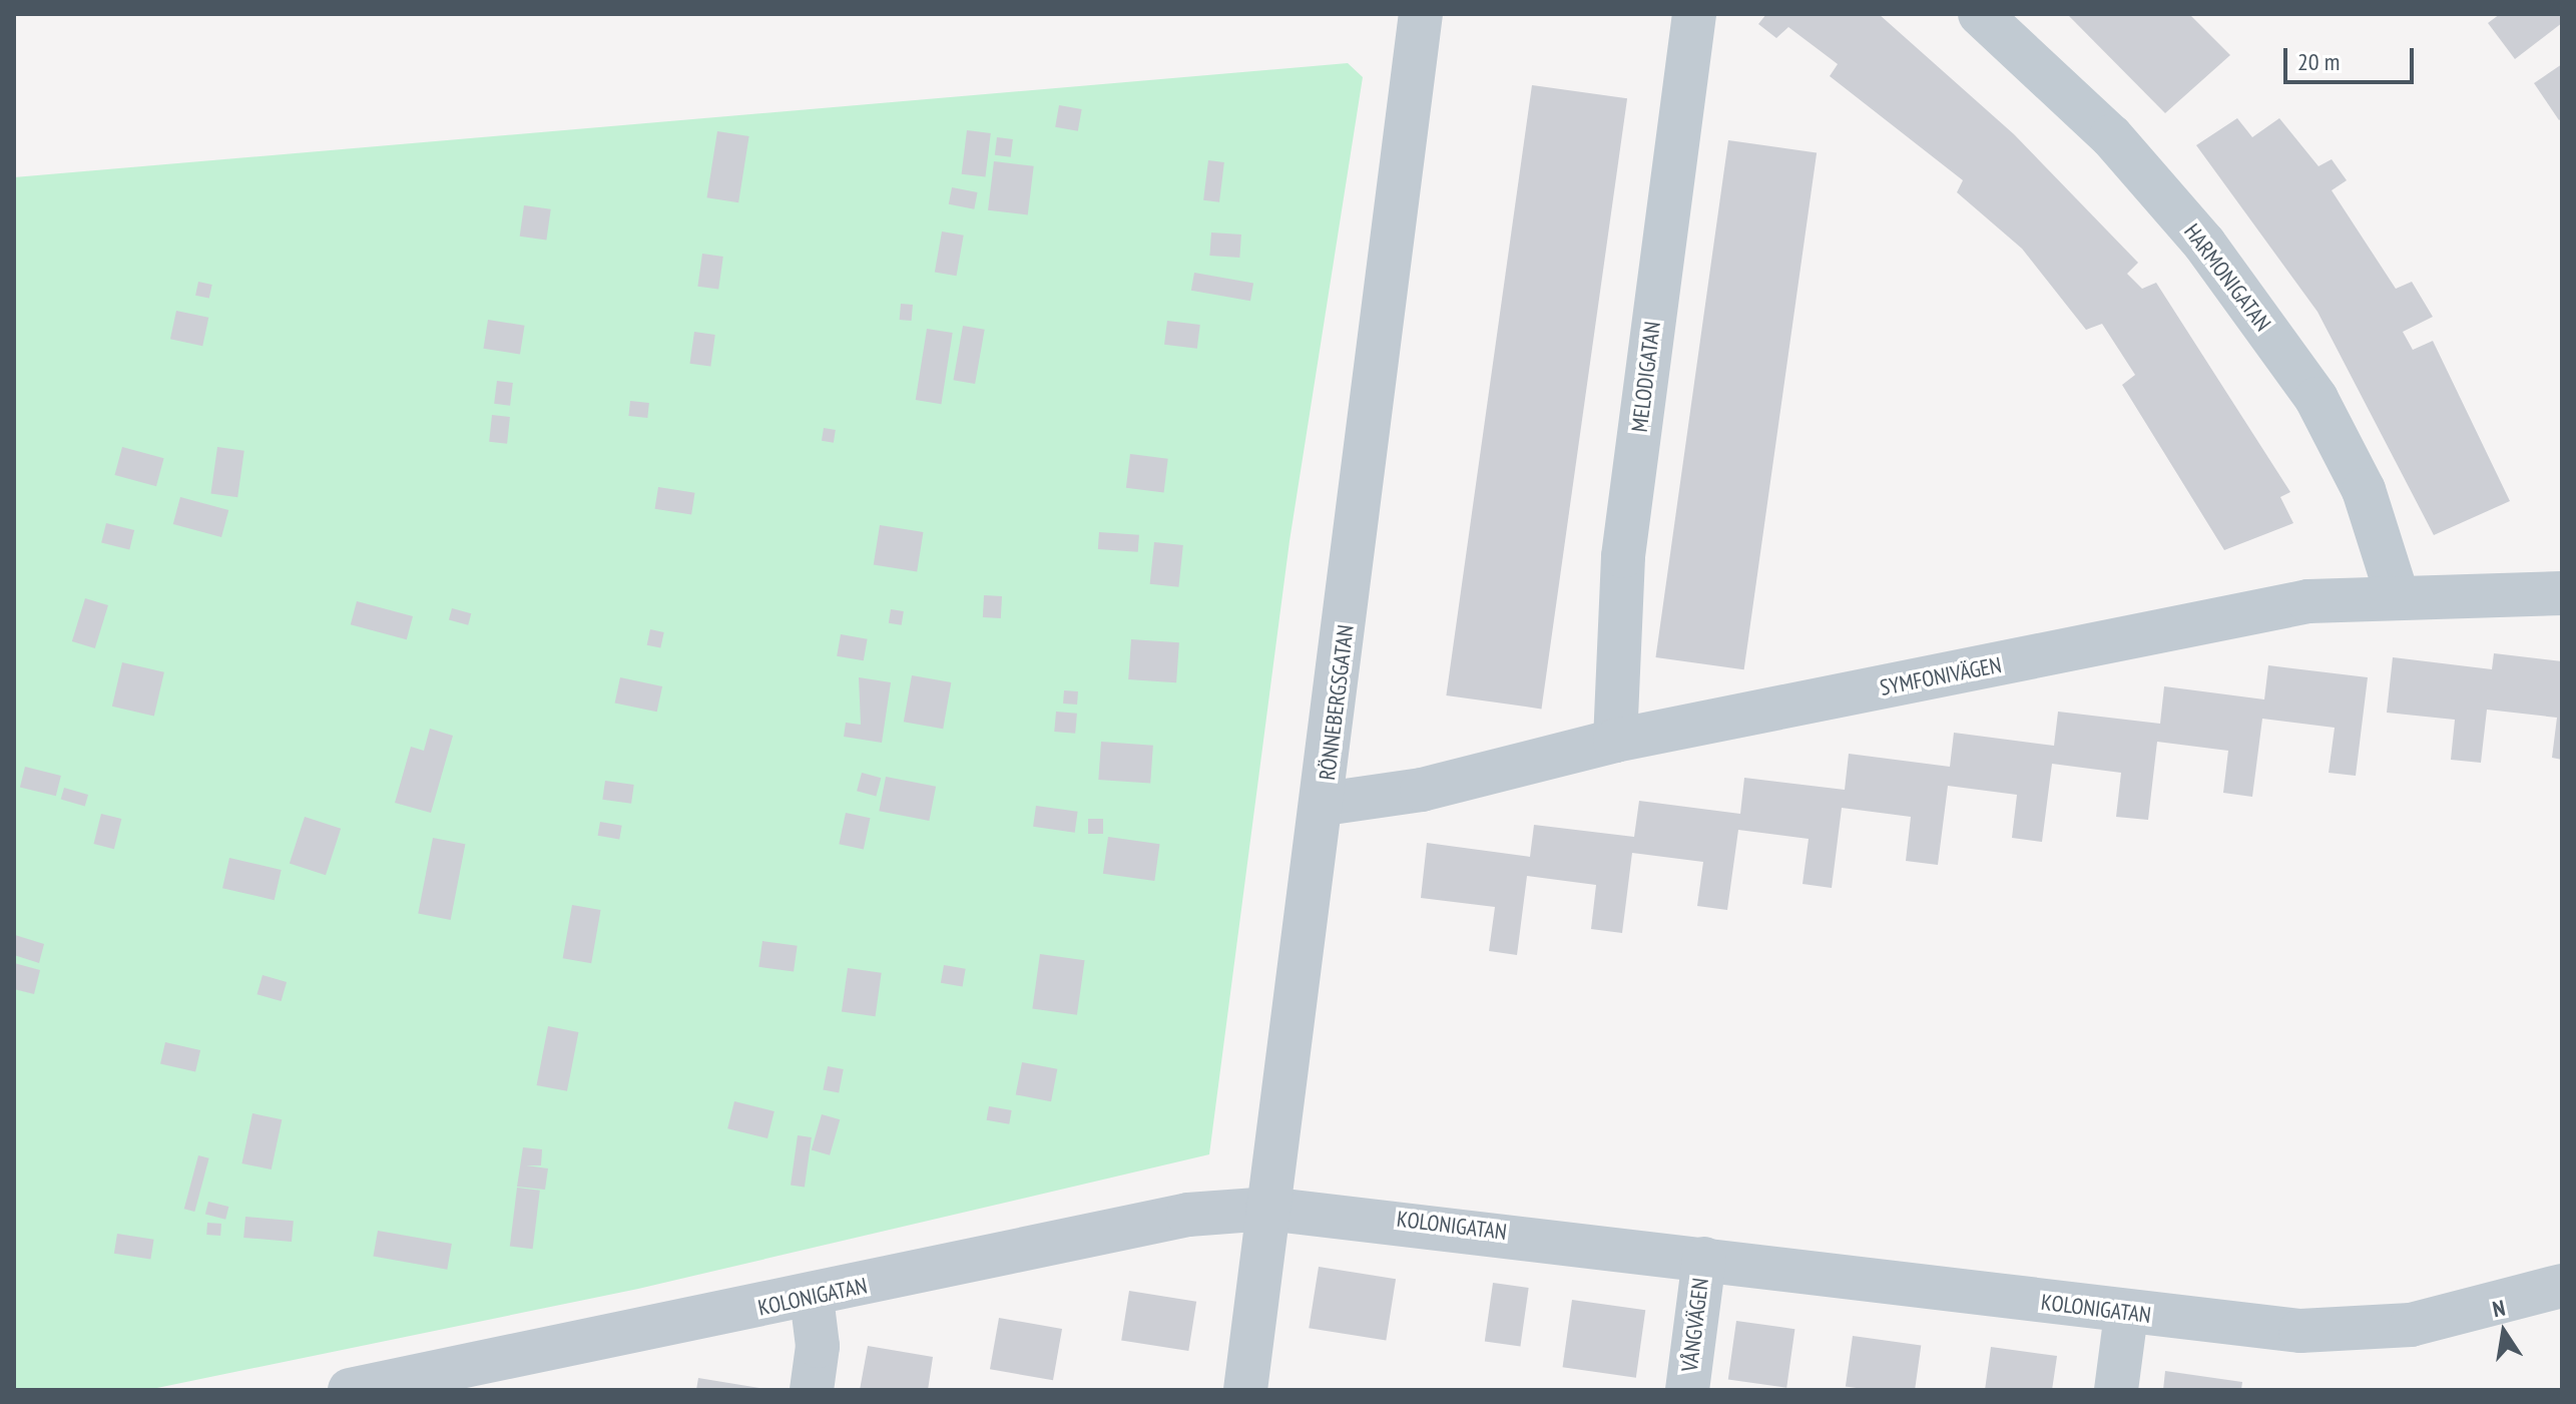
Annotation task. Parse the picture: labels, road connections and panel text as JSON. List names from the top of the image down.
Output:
{
  "streets": {
    "street": [
      "HARMONIGATAN",
      "MELODIGATAN",
      "SYMFONIVÄGEN",
      "RÖNNEBERGSGATAN",
      "KOLONIGATAN",
      "VÅNGVÄGEN"
    ]
  },
  "crossings": [
    ["HARMONIGATAN", "SYMFONIVÄGEN"],
    ["MELODIGATAN", "SYMFONIVÄGEN"],
    ["SYMFONIVÄGEN", "RÖNNEBERGSGATAN"],
    ["RÖNNEBERGSGATAN", "KOLONIGATAN"],
    ["KOLONIGATAN", "VÅNGVÄGEN"]
  ],
  "scale_bar": "20 m",
  "north": "top"
}
